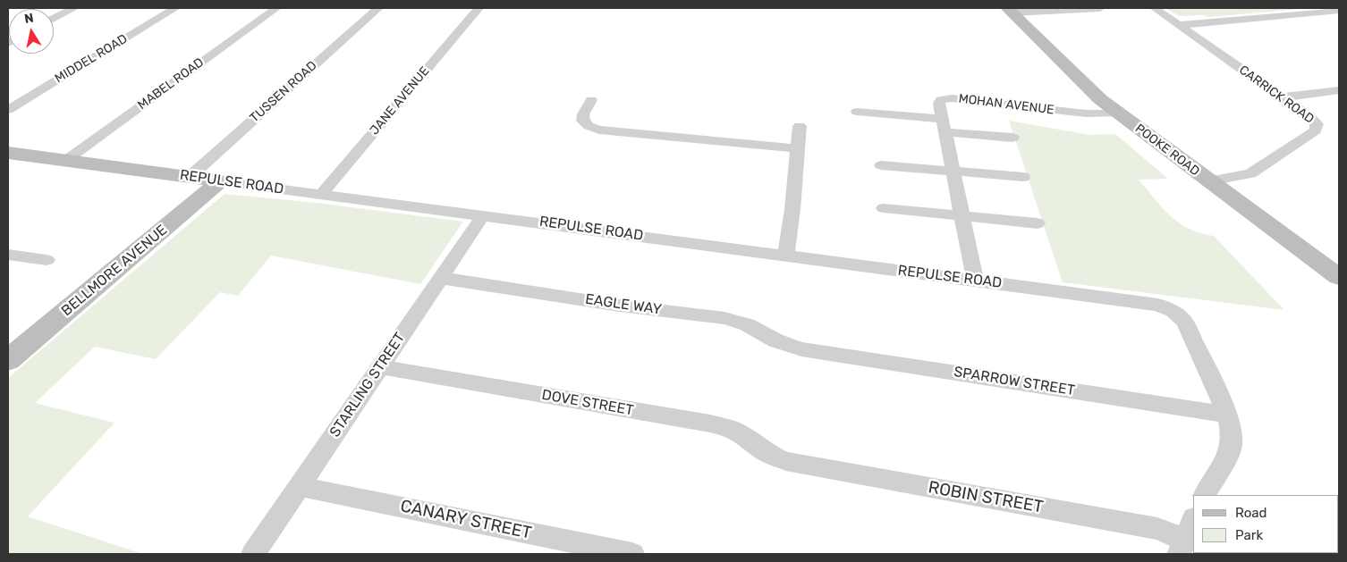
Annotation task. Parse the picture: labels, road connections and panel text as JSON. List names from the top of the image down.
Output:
{
  "streets": {
    "street": [
      "MIDDEL ROAD",
      "MABEL ROAD",
      "TUSSEN ROAD",
      "CARRICK ROAD",
      "JANE AVENUE",
      "MOHAN AVENUE",
      "POOKE ROAD",
      "REPULSE ROAD",
      "BELLMORE AVENUE",
      "EAGLE WAY",
      "SPARROW STREET",
      "STARLING STREET",
      "DOVE STREET",
      "ROBIN STREET",
      "CANARY STREET"
    ]
  },
  "crossings": [
    ["MABEL ROAD", "REPULSE ROAD"],
    ["TUSSEN ROAD", "REPULSE ROAD"],
    ["CARRICK ROAD", "POOKE ROAD"],
    ["JANE AVENUE", "REPULSE ROAD"],
    ["MOHAN AVENUE", "POOKE ROAD"],
    ["MOHAN AVENUE", "REPULSE ROAD"],
    ["REPULSE ROAD", "BELLMORE AVENUE"],
    ["REPULSE ROAD", "SPARROW STREET"],
    ["REPULSE ROAD", "STARLING STREET"],
    ["EAGLE WAY", "SPARROW STREET"],
    ["EAGLE WAY", "STARLING STREET"],
    ["STARLING STREET", "DOVE STREET"],
    ["STARLING STREET", "CANARY STREET"],
    ["DOVE STREET", "ROBIN STREET"]
  ],
  "legend": ["Road", "Park"],
  "north": "top"
}
